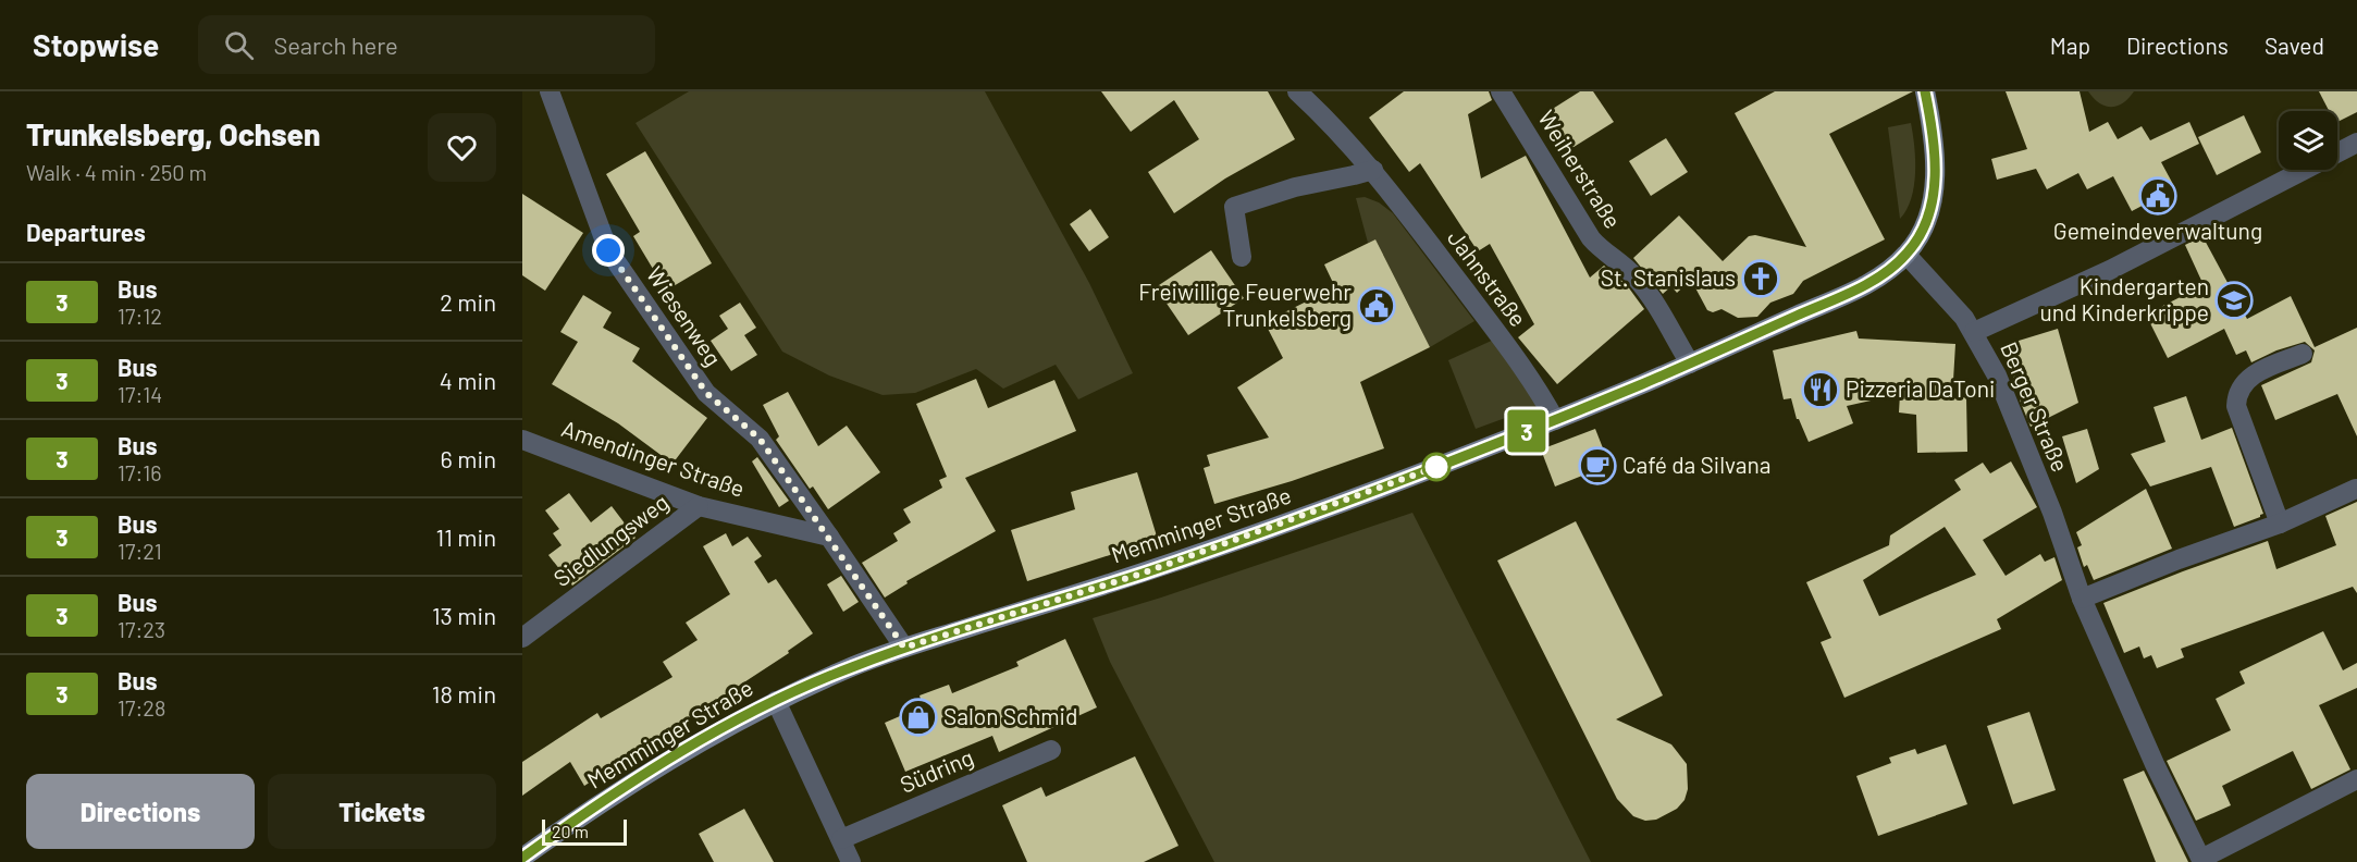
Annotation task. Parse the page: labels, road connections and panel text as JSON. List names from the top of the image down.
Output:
{
  "streets": {
    "street": [
      "Weiherstraße",
      "Jahnstraße",
      "Wiesenweg",
      "Berger Straße",
      "Amendinger Straße",
      "Memminger Straße",
      "Siedlungsweg",
      "Südring"
    ]
  },
  "crossings": [
    ["Weiherstraße", "Memminger Straße"],
    ["Jahnstraße", "Memminger Straße"],
    ["Wiesenweg", "Amendinger Straße"],
    ["Berger Straße", "Memminger Straße"],
    ["Amendinger Straße", "Siedlungsweg"]
  ],
  "places": {
    "public building": ["Gemeindeverwaltung", "Freiwillige Feuerwehr Trunkelsberg"],
    "church": ["St. Stanislaus"],
    "school or university": ["Kindergarten und Kinderkrippe"],
    "restaurant": ["Pizzeria DaToni"],
    "cafe": ["Café da Silvana"],
    "shop": ["Salon Schmid"]
  },
  "lines": ["bus line 3"],
  "scale_bar": "20 m",
  "page": {
    "header": "Stopwise",
    "search": "Search here",
    "nav": ["Map", "Directions", "Saved"],
    "heading": [
      ["Trunkelsberg, Ochsen", "Walk · 4 min · 250 m"],
      "Departures"
    ],
    "on_map": "3",
    "list": [
      {
        "mark": "3",
        "name": "Bus",
        "note": "17:12",
        "value": "2 min"
      },
      {
        "mark": "3",
        "name": "Bus",
        "note": "17:14",
        "value": "4 min"
      },
      {
        "mark": "3",
        "name": "Bus",
        "note": "17:16",
        "value": "6 min"
      },
      {
        "mark": "3",
        "name": "Bus",
        "note": "17:21",
        "value": "11 min"
      },
      {
        "mark": "3",
        "name": "Bus",
        "note": "17:23",
        "value": "13 min"
      },
      {
        "mark": "3",
        "name": "Bus",
        "note": "17:28",
        "value": "18 min"
      }
    ],
    "buttons": ["Directions", "Tickets"],
    "scale": "20 m"
  }
}
